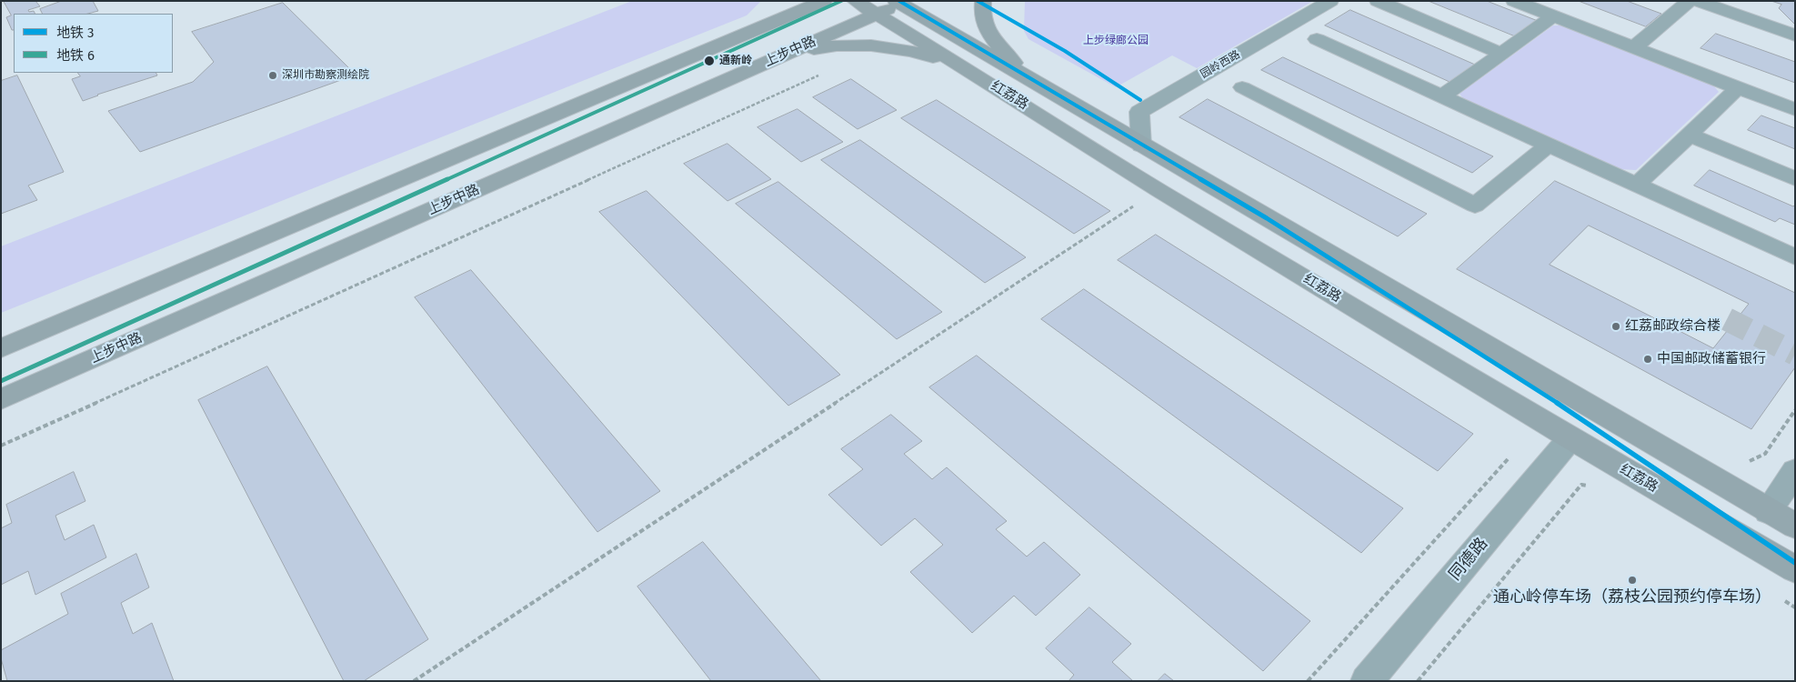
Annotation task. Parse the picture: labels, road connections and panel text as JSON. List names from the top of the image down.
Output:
{
  "streets": {
    "main road": ["上步中路", "红荔路"],
    "street": ["园岭西路", "同德路"]
  },
  "crossings": [
    ["上步中路", "红荔路"],
    ["园岭西路", "红荔路"],
    ["红荔路", "同德路"]
  ],
  "parks": ["上步绿廊公园"],
  "places": [
    "通新岭",
    "深圳市勘察测绘院",
    "红荔邮政综合楼",
    "中国邮政储蓄银行",
    "通心岭停车场（荔枝公园预约停车场）"
  ],
  "lines": ["metro line 3", "metro line 6"],
  "legend": ["地铁 3", "地铁 6"]
}
